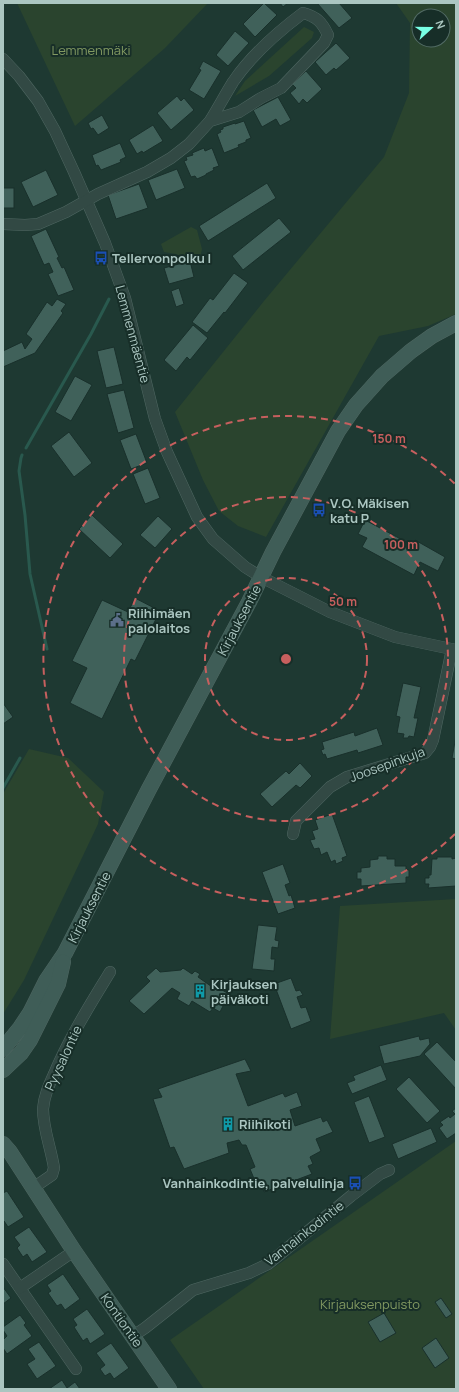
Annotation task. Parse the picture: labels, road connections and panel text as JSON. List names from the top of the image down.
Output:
{
  "streets": {
    "street": [
      "Lemmenmäentie",
      "Kirjauksentie",
      "Joosepinkuja",
      "Pyysalontie",
      "Vanhainkodintie",
      "Kontiontie"
    ]
  },
  "crossings": [
    ["Lemmenmäentie", "Kirjauksentie"],
    ["Lemmenmäentie", "Joosepinkuja"],
    ["Pyysalontie", "Kontiontie"],
    ["Vanhainkodintie", "Kontiontie"]
  ],
  "parks": ["Lemmenmäki", "Kirjauksenpuisto"],
  "places": {
    "bus stop": ["Tellervonpolku I", "V.O. Mäkisen katu P", "Vanhainkodintie, palvelulinja"],
    "public building": ["Riihimäen palolaitos"],
    "building": ["Kirjauksen päiväkoti", "Riihikoti"]
  },
  "north": "right",
  "rings": ["150 m", "100 m", "50 m"]
}
